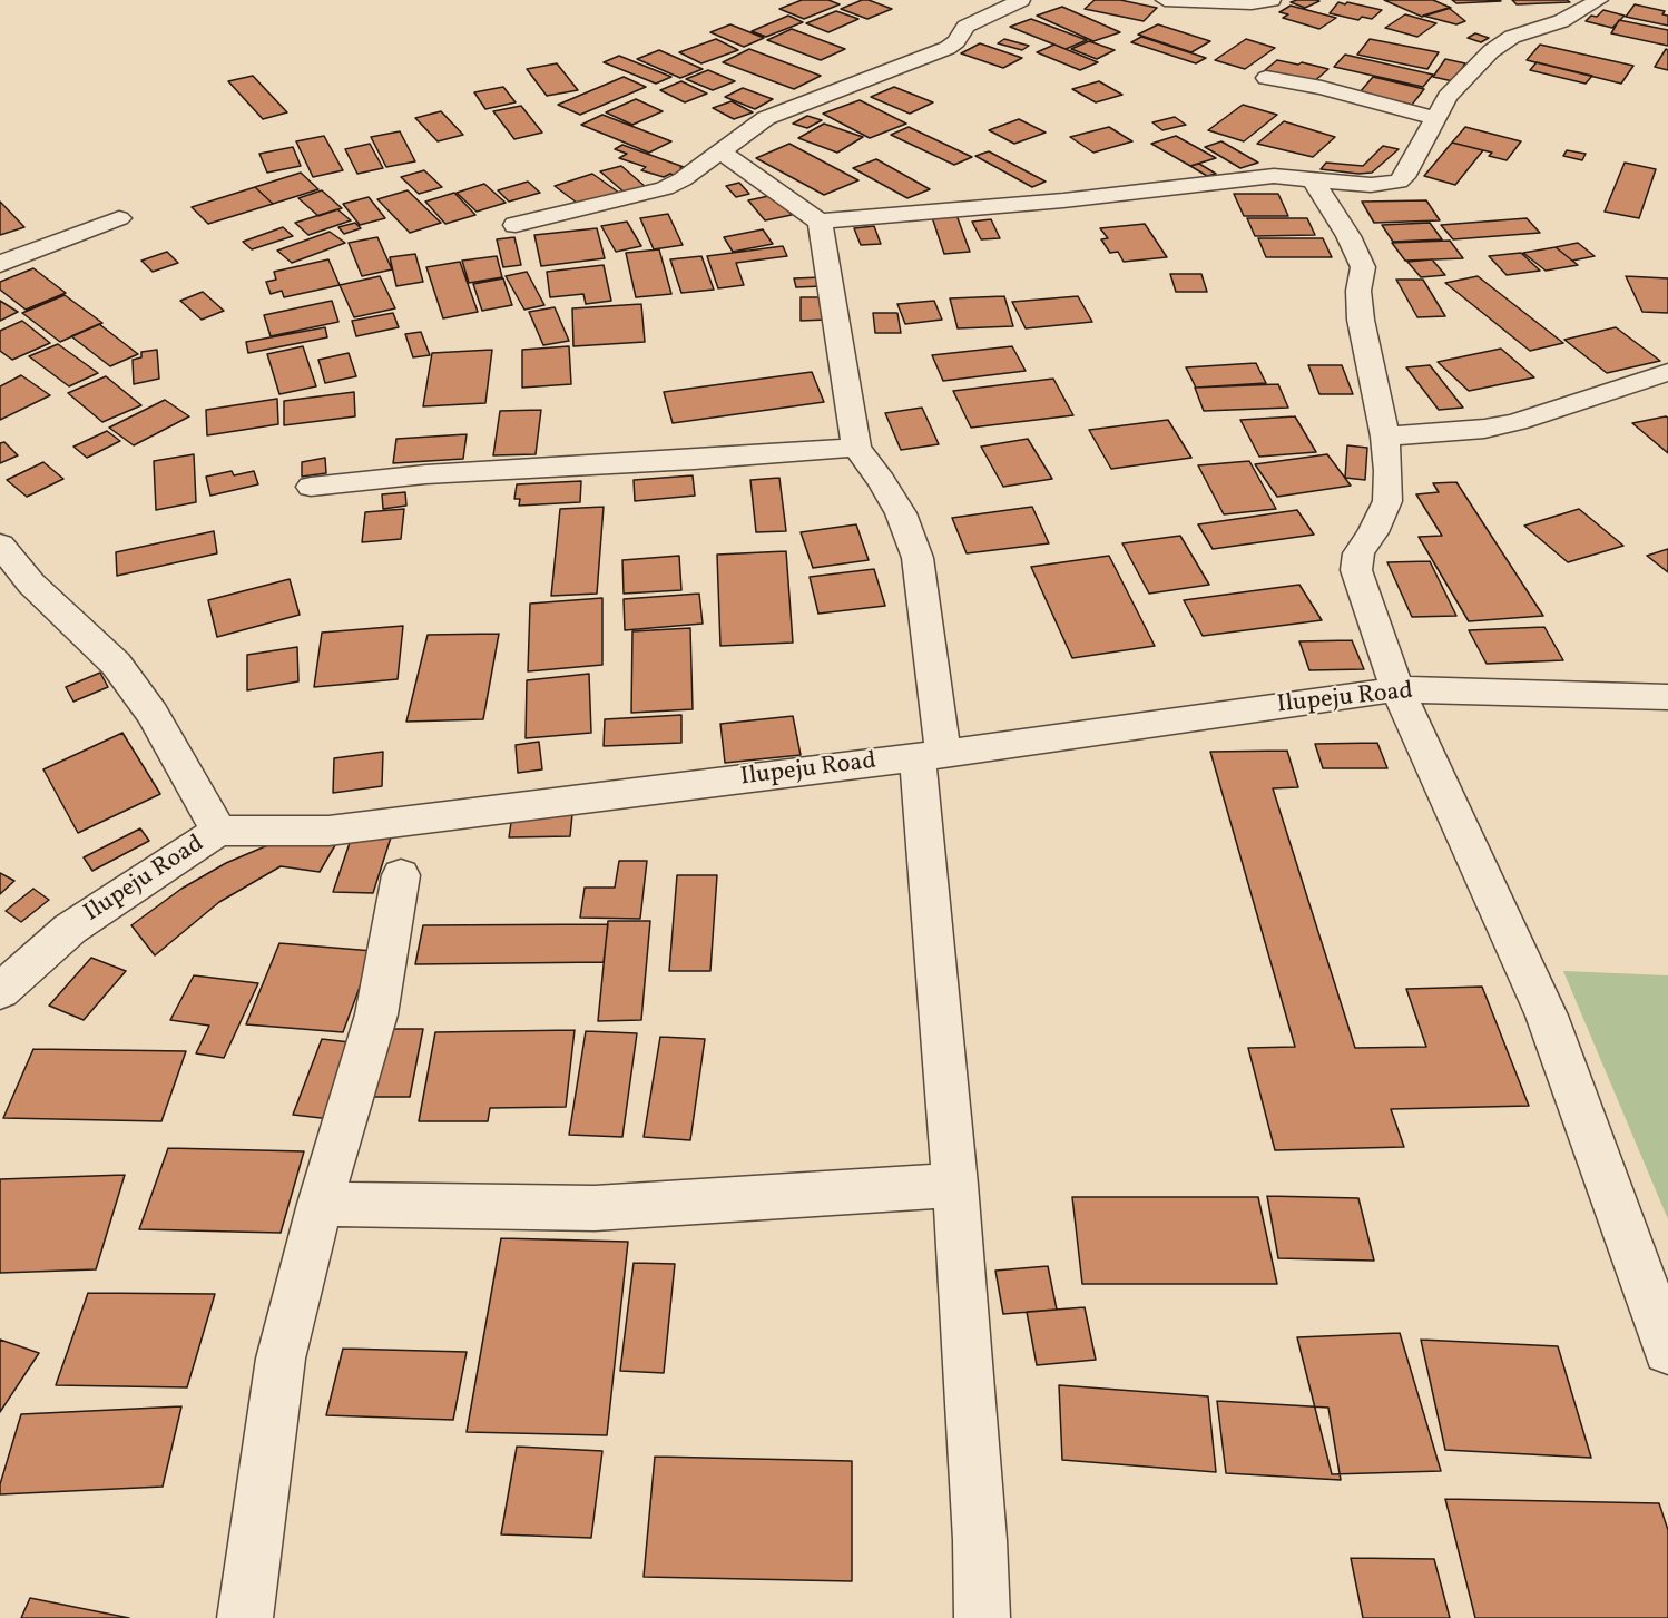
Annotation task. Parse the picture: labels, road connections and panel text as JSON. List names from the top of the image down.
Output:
{
  "streets": {
    "street": ["Ilupeju Road"]
  }
}
